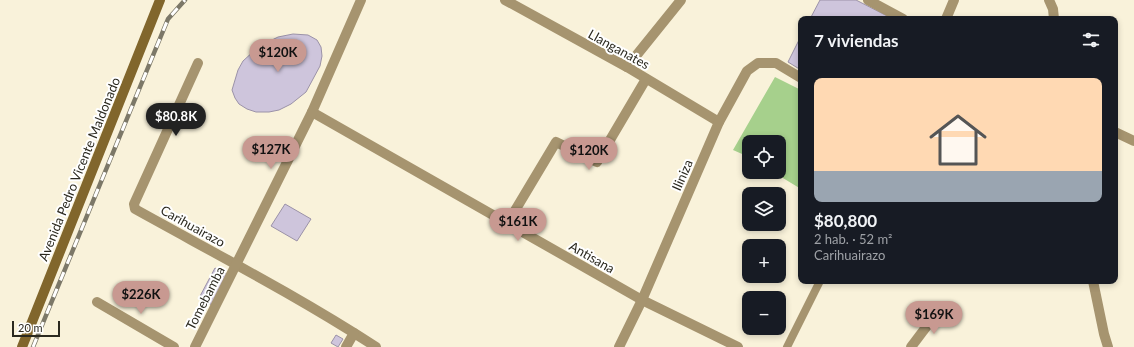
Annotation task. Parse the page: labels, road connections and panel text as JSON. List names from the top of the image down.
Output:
{
  "streets": {
    "street": [
      "Llanganates",
      "Avenida Pedro Vicente Maldonado",
      "Iliniza",
      "Carihuairazo",
      "Antisana",
      "Tomebamba"
    ]
  },
  "crossings": [
    ["Llanganates", "Iliniza"],
    ["Iliniza", "Antisana"],
    ["Carihuairazo", "Tomebamba"],
    ["Antisana", "Tomebamba"]
  ],
  "scale_bar": "20 m",
  "page": {
    "heading": "7 viviendas",
    "price": [
      "$120K",
      "$80.8K",
      "$127K",
      "$120K",
      "$161K",
      "$226K",
      "$169K"
    ],
    "list": [
      {
        "name": "$80,800",
        "note": "2 hab. · 52 m² · Carihuairazo"
      }
    ],
    "map_buttons": ["+", "−"],
    "scale": "20 m"
  }
}
